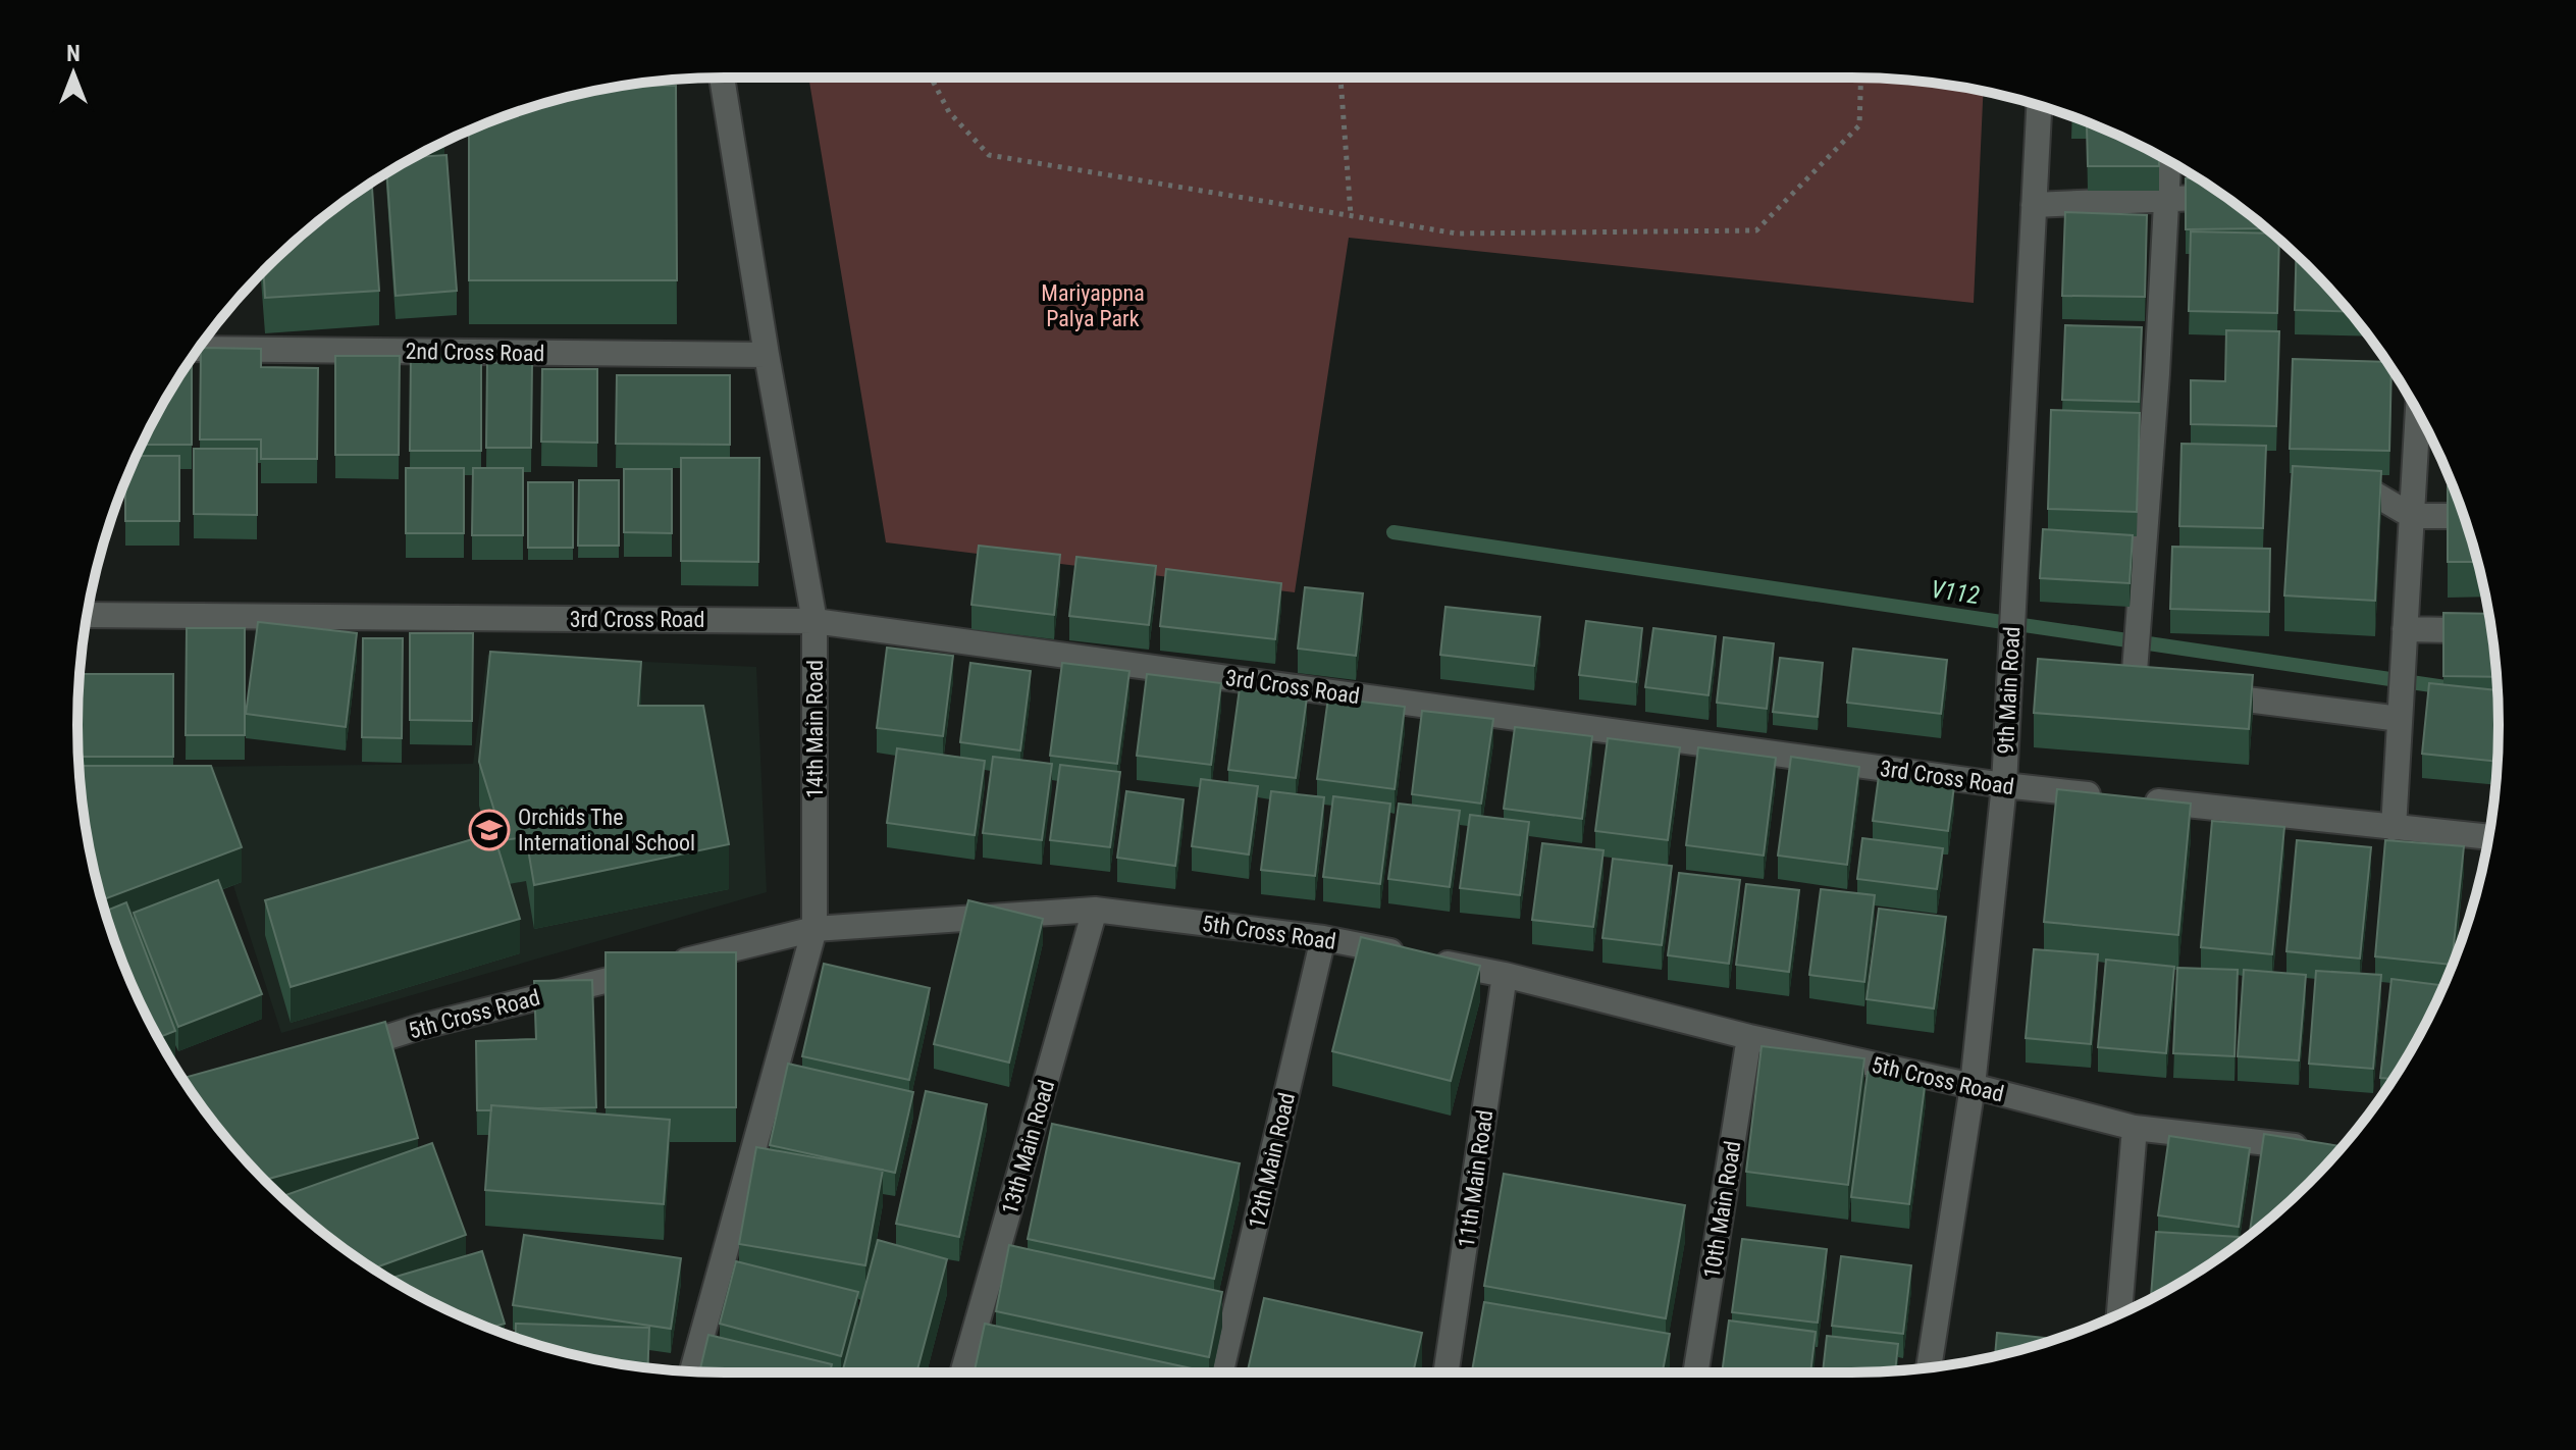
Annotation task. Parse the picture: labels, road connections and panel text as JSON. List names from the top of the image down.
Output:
{
  "streets": {
    "street": [
      "2nd Cross Road",
      "3rd Cross Road",
      "9th Main Road",
      "14th Main Road",
      "5th Cross Road",
      "13th Main Road",
      "12th Main Road",
      "11th Main Road",
      "10th Main Road"
    ]
  },
  "crossings": [
    ["2nd Cross Road", "14th Main Road"],
    ["3rd Cross Road", "9th Main Road"],
    ["3rd Cross Road", "14th Main Road"],
    ["9th Main Road", "5th Cross Road"],
    ["14th Main Road", "5th Cross Road"],
    ["5th Cross Road", "13th Main Road"],
    ["5th Cross Road", "12th Main Road"],
    ["5th Cross Road", "11th Main Road"],
    ["5th Cross Road", "10th Main Road"]
  ],
  "water": ["V112"],
  "parks": ["Mariyappna Palya Park"],
  "places": {
    "school or university": ["Orchids The International School"]
  },
  "north": "top"
}
